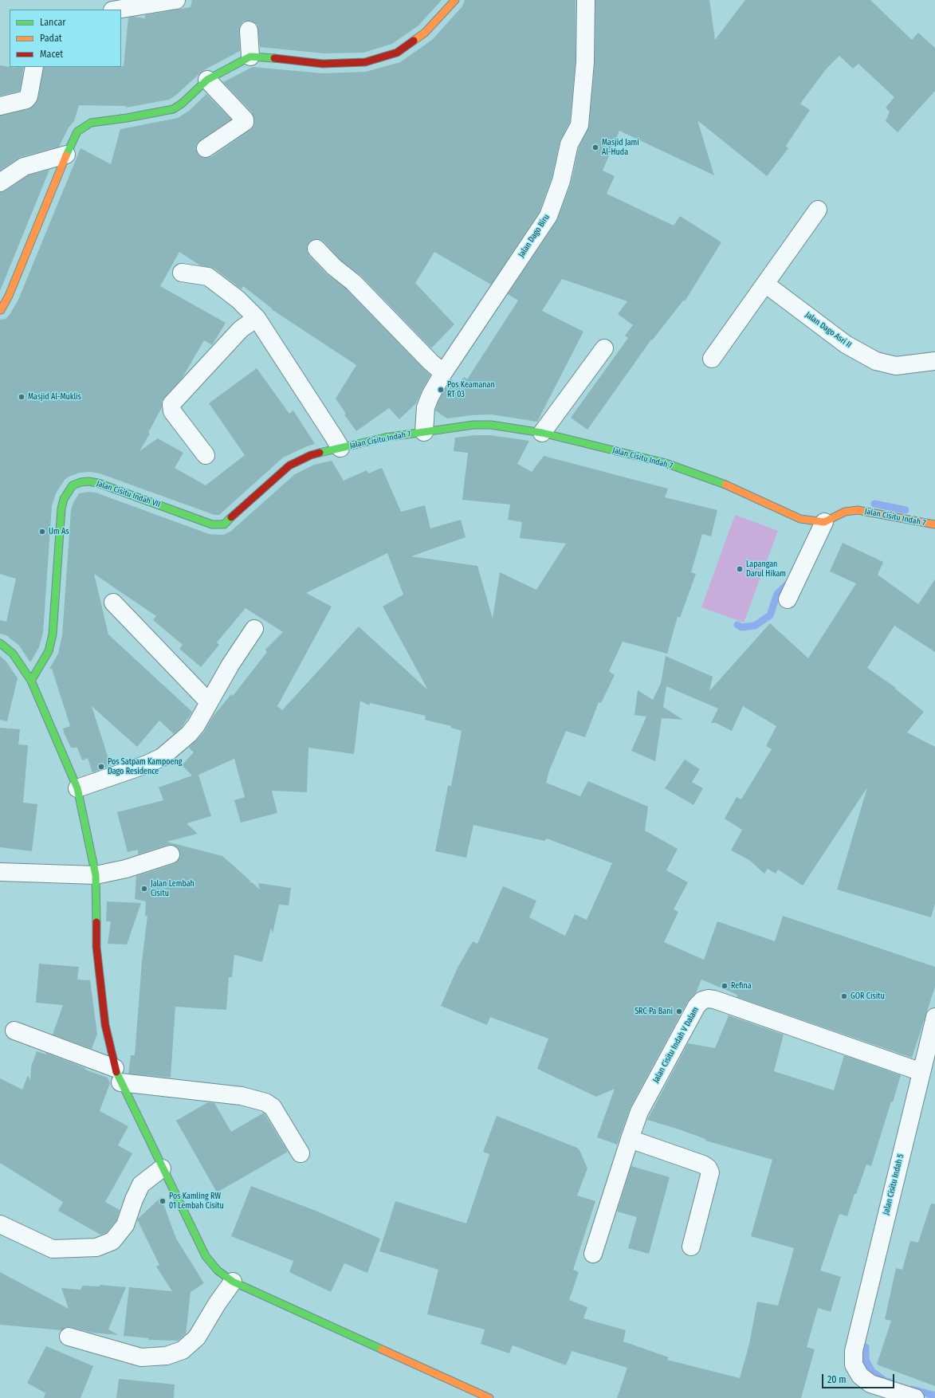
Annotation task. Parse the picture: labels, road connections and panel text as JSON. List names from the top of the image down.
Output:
{
  "streets": {
    "street": [
      "Jalan Dago Biru",
      "Jalan Dago Asri II",
      "Jalan Cisitu Indah 7",
      "Jalan Cisitu Indah VII",
      "Jalan Cisitu Indah V Dalam",
      "Jalan Cisitu Indah 5"
    ]
  },
  "crossings": [
    ["Jalan Dago Biru", "Jalan Cisitu Indah 7"],
    ["Jalan Cisitu Indah 7", "Jalan Cisitu Indah VII"],
    ["Jalan Cisitu Indah V Dalam", "Jalan Cisitu Indah 5"]
  ],
  "places": [
    "Masjid Jami Al-Huda",
    "Pos Keamanan RT 03",
    "Masjid Al-Muklis",
    "Um As",
    "Lapangan Darul Hikam",
    "Pos Satpam Kampoeng Dago Residence",
    "Jalan Lembah Cisitu",
    "Refina",
    "GOR Cisitu",
    "SRC Pa Bani",
    "Pos Kamling RW 01 Lembah Cisitu"
  ],
  "legend": ["Lancar", "Padat", "Macet"],
  "scale_bar": "20 m"
}
